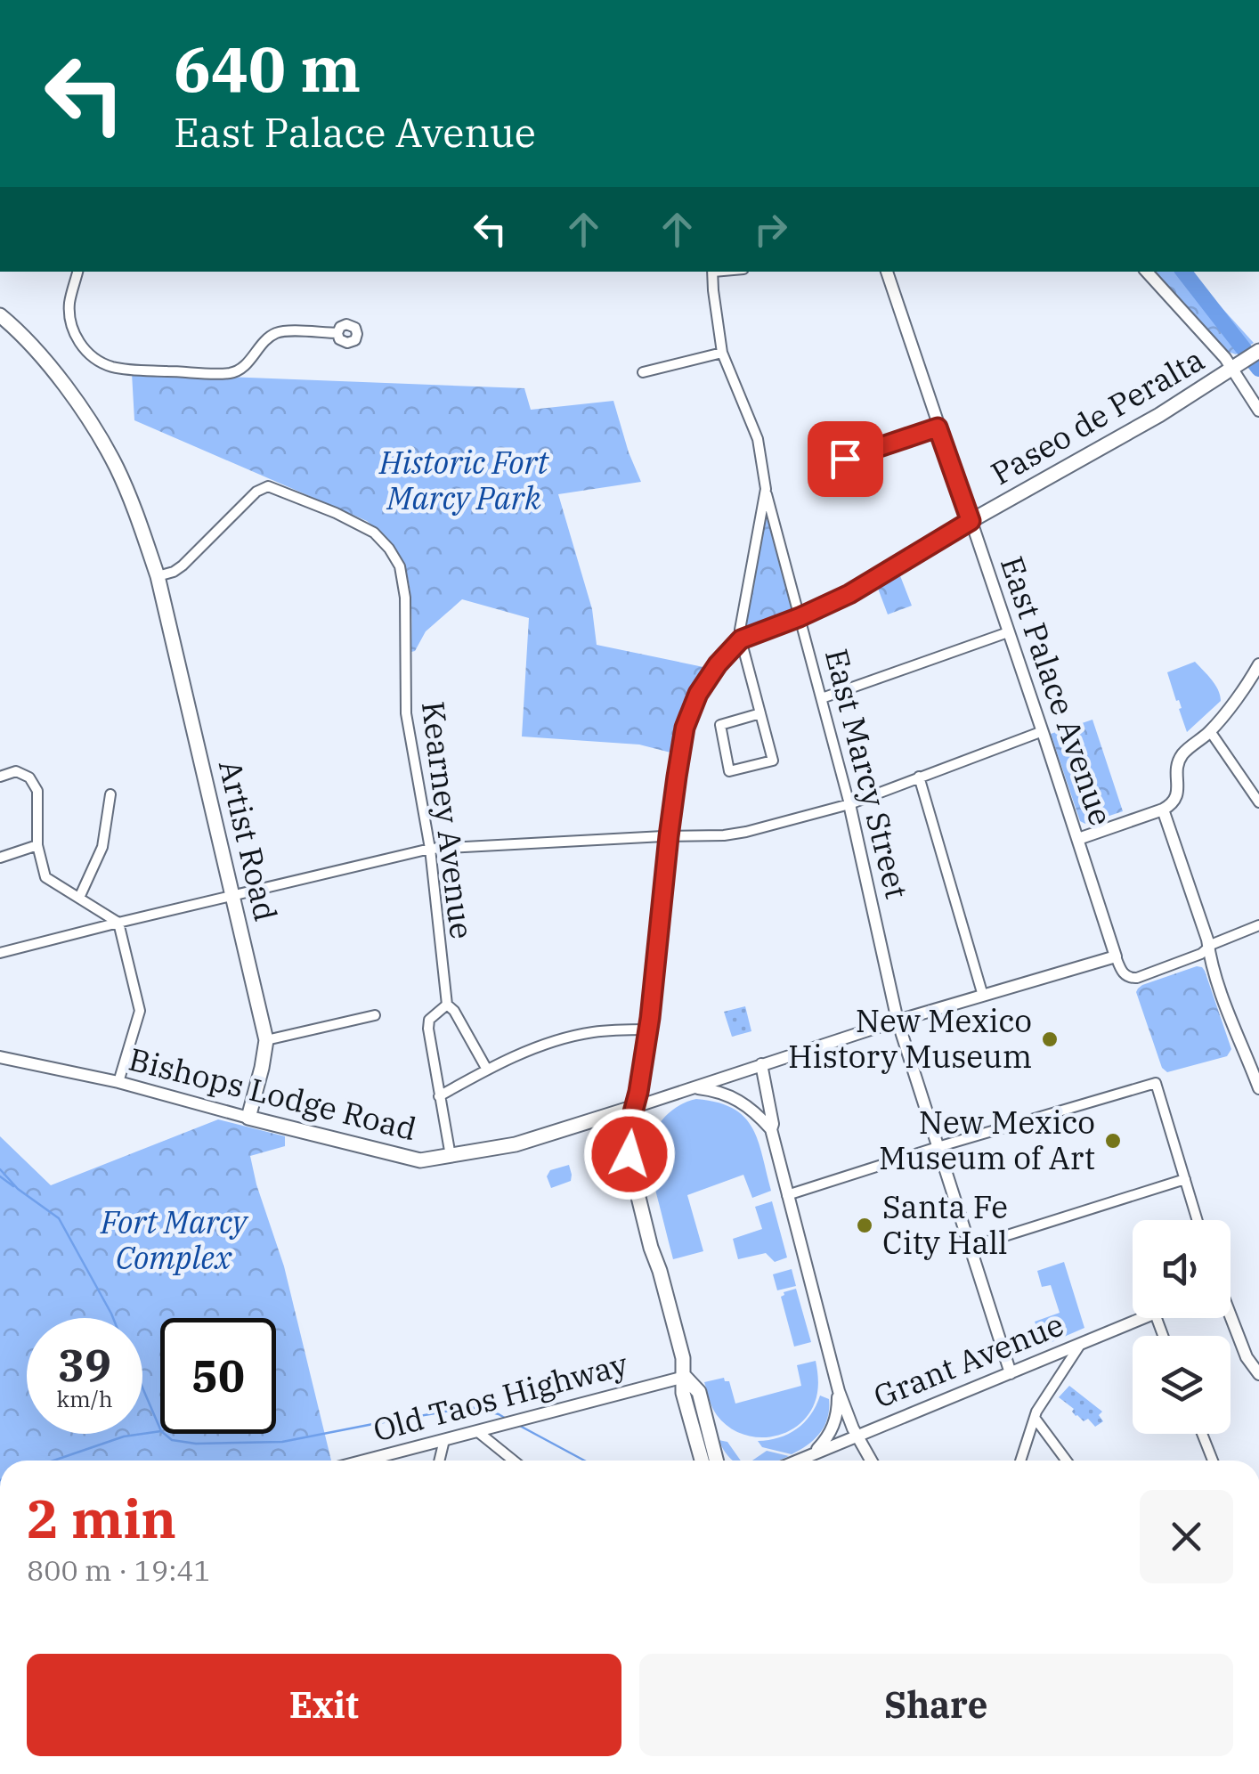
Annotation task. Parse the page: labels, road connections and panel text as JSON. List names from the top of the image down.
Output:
{
  "streets": {
    "main road": ["Paseo de Peralta", "Artist Road", "Bishops Lodge Road"],
    "street": [
      "East Palace Avenue",
      "East Marcy Street",
      "Kearney Avenue",
      "Grant Avenue",
      "Old Taos Highway"
    ]
  },
  "crossings": [
    ["Paseo de Peralta", "East Palace Avenue"],
    ["Paseo de Peralta", "East Marcy Street"],
    ["Paseo de Peralta", "Bishops Lodge Road"],
    ["Paseo de Peralta", "Old Taos Highway"],
    ["East Marcy Street", "Grant Avenue"],
    ["Kearney Avenue", "Artist Road"],
    ["Artist Road", "Bishops Lodge Road"]
  ],
  "parks": ["Historic Fort Marcy Park", "Fort Marcy Complex"],
  "places": ["New Mexico History Museum", "New Mexico Museum of Art", "Santa Fe City Hall"],
  "page": {
    "turn": ["640 m", "East Palace Avenue"],
    "speed": "39 km/h",
    "limit": "50",
    "heading": ["2 min", "800 m · 19:41"],
    "buttons": ["Exit", "Share"]
  }
}
